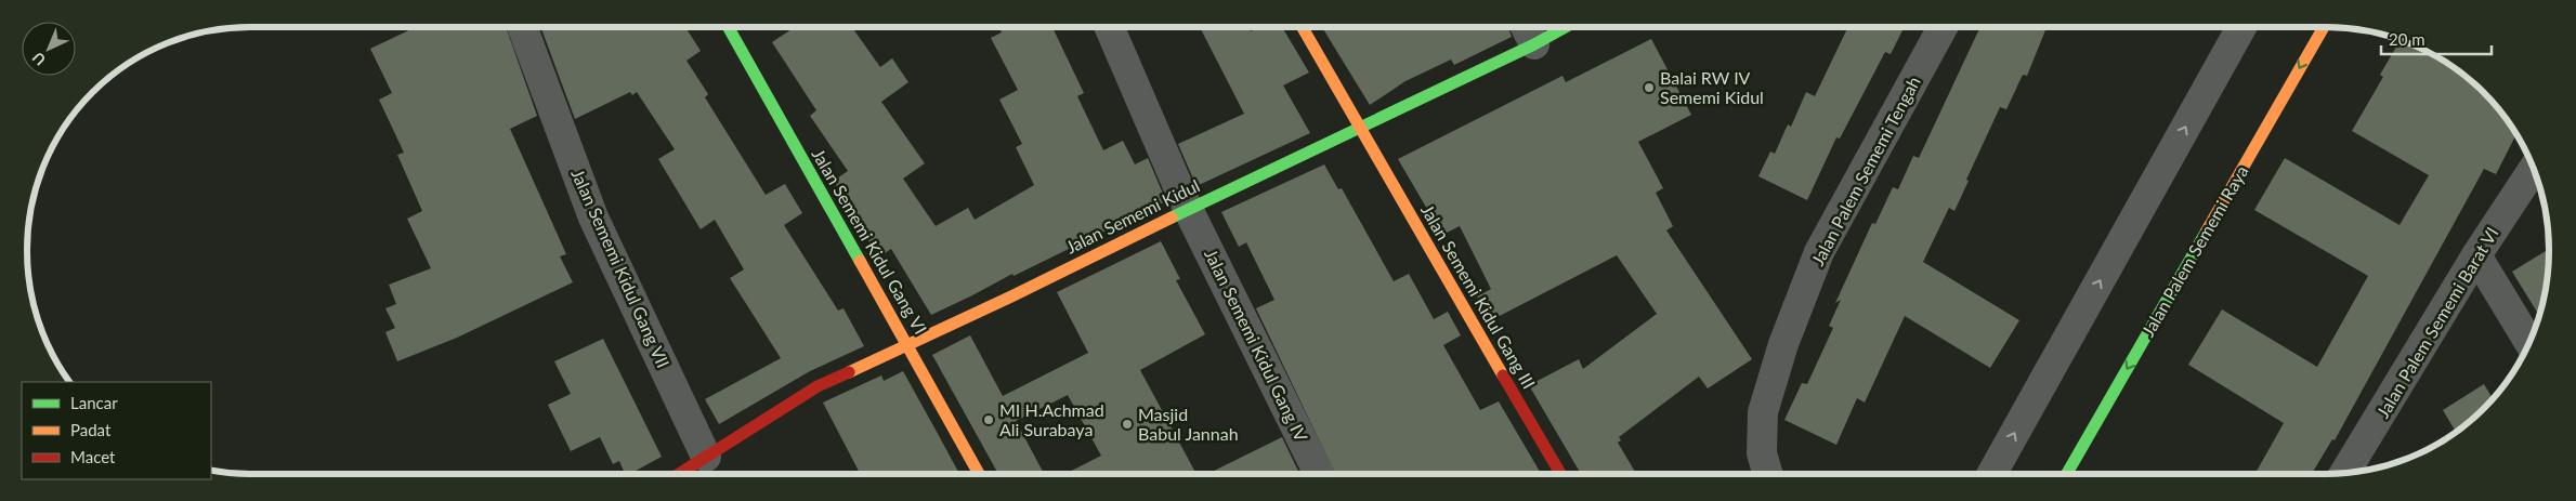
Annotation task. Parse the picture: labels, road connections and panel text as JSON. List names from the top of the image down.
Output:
{
  "streets": {
    "street": [
      "Jalan Palem Sememi Tengah",
      "Jalan Sememi Kidul",
      "Jalan Sememi Kidul Gang VI",
      "Jalan Palem Sememi Raya",
      "Jalan Sememi Kidul Gang VII",
      "Jalan Sememi Kidul Gang III",
      "Jalan Palem Sememi Barat VI",
      "Jalan Sememi Kidul Gang IV"
    ]
  },
  "crossings": [
    ["Jalan Sememi Kidul", "Jalan Sememi Kidul Gang VI"],
    ["Jalan Sememi Kidul", "Jalan Sememi Kidul Gang VII"],
    ["Jalan Sememi Kidul", "Jalan Sememi Kidul Gang III"],
    ["Jalan Sememi Kidul", "Jalan Sememi Kidul Gang IV"]
  ],
  "places": ["Balai RW IV Sememi Kidul", "MI H.Achmad Ali Surabaya", "Masjid Babul Jannah"],
  "legend": ["Lancar", "Padat", "Macet"],
  "scale_bar": "20 m",
  "north": "bottom left"
}
